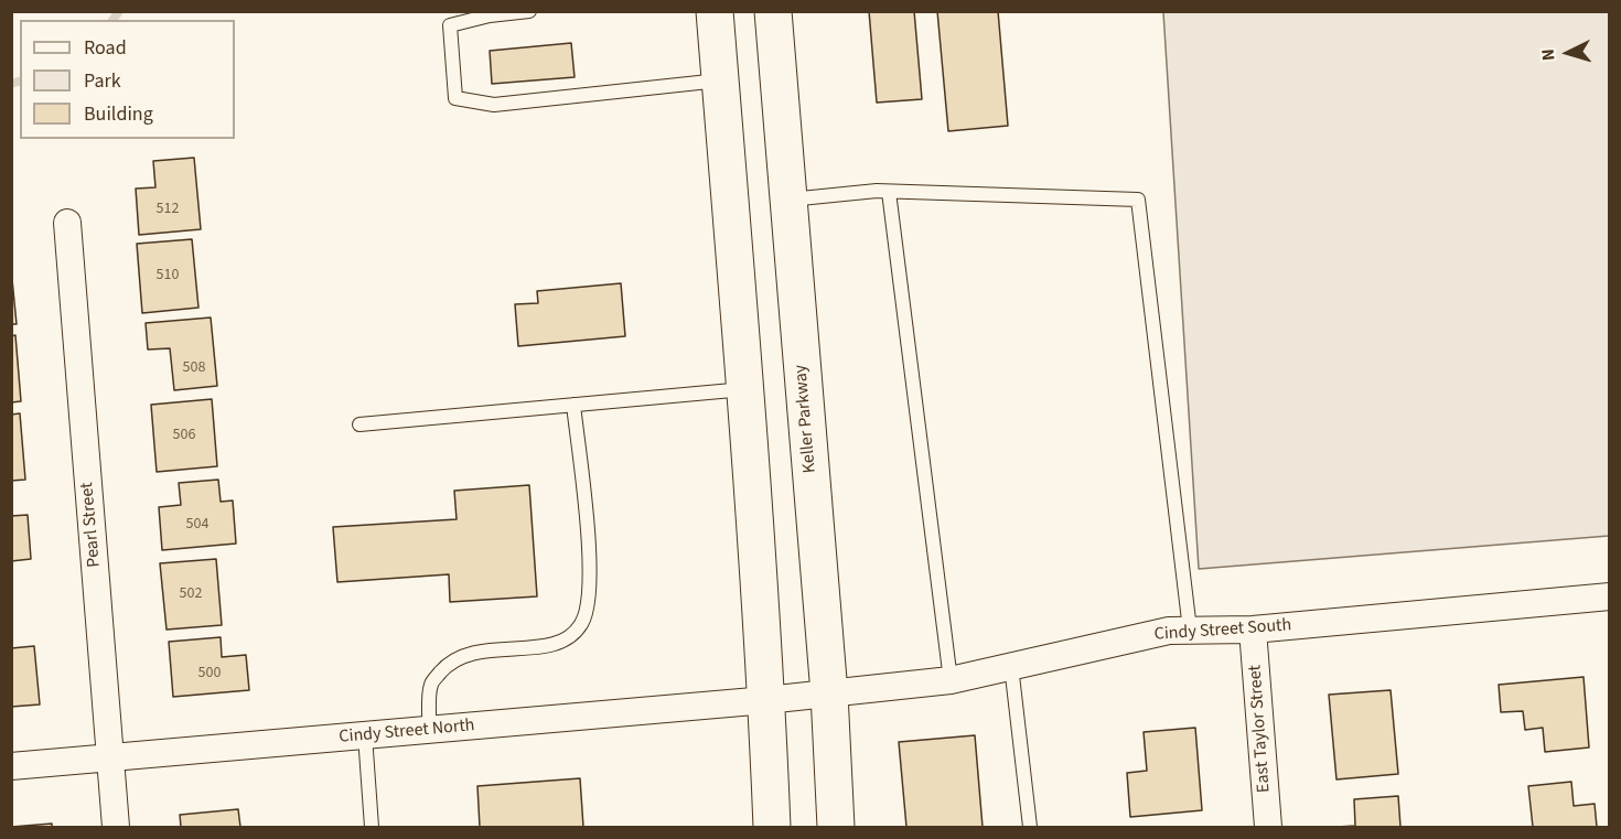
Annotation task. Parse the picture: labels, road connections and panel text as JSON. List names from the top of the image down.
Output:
{
  "streets": {
    "main road": ["Keller Parkway"],
    "street": [
      "Pearl Street",
      "Cindy Street South",
      "East Taylor Street",
      "Cindy Street North"
    ]
  },
  "crossings": [
    ["Keller Parkway", "Cindy Street South"],
    ["Keller Parkway", "Cindy Street North"],
    ["Pearl Street", "Cindy Street North"],
    ["Cindy Street South", "East Taylor Street"],
    ["Cindy Street South", "Cindy Street North"]
  ],
  "house_numbers": [
    "512",
    "510",
    "508",
    "506",
    "504",
    "502",
    "500"
  ],
  "legend": ["Road", "Park", "Building"],
  "north": "left"
}
